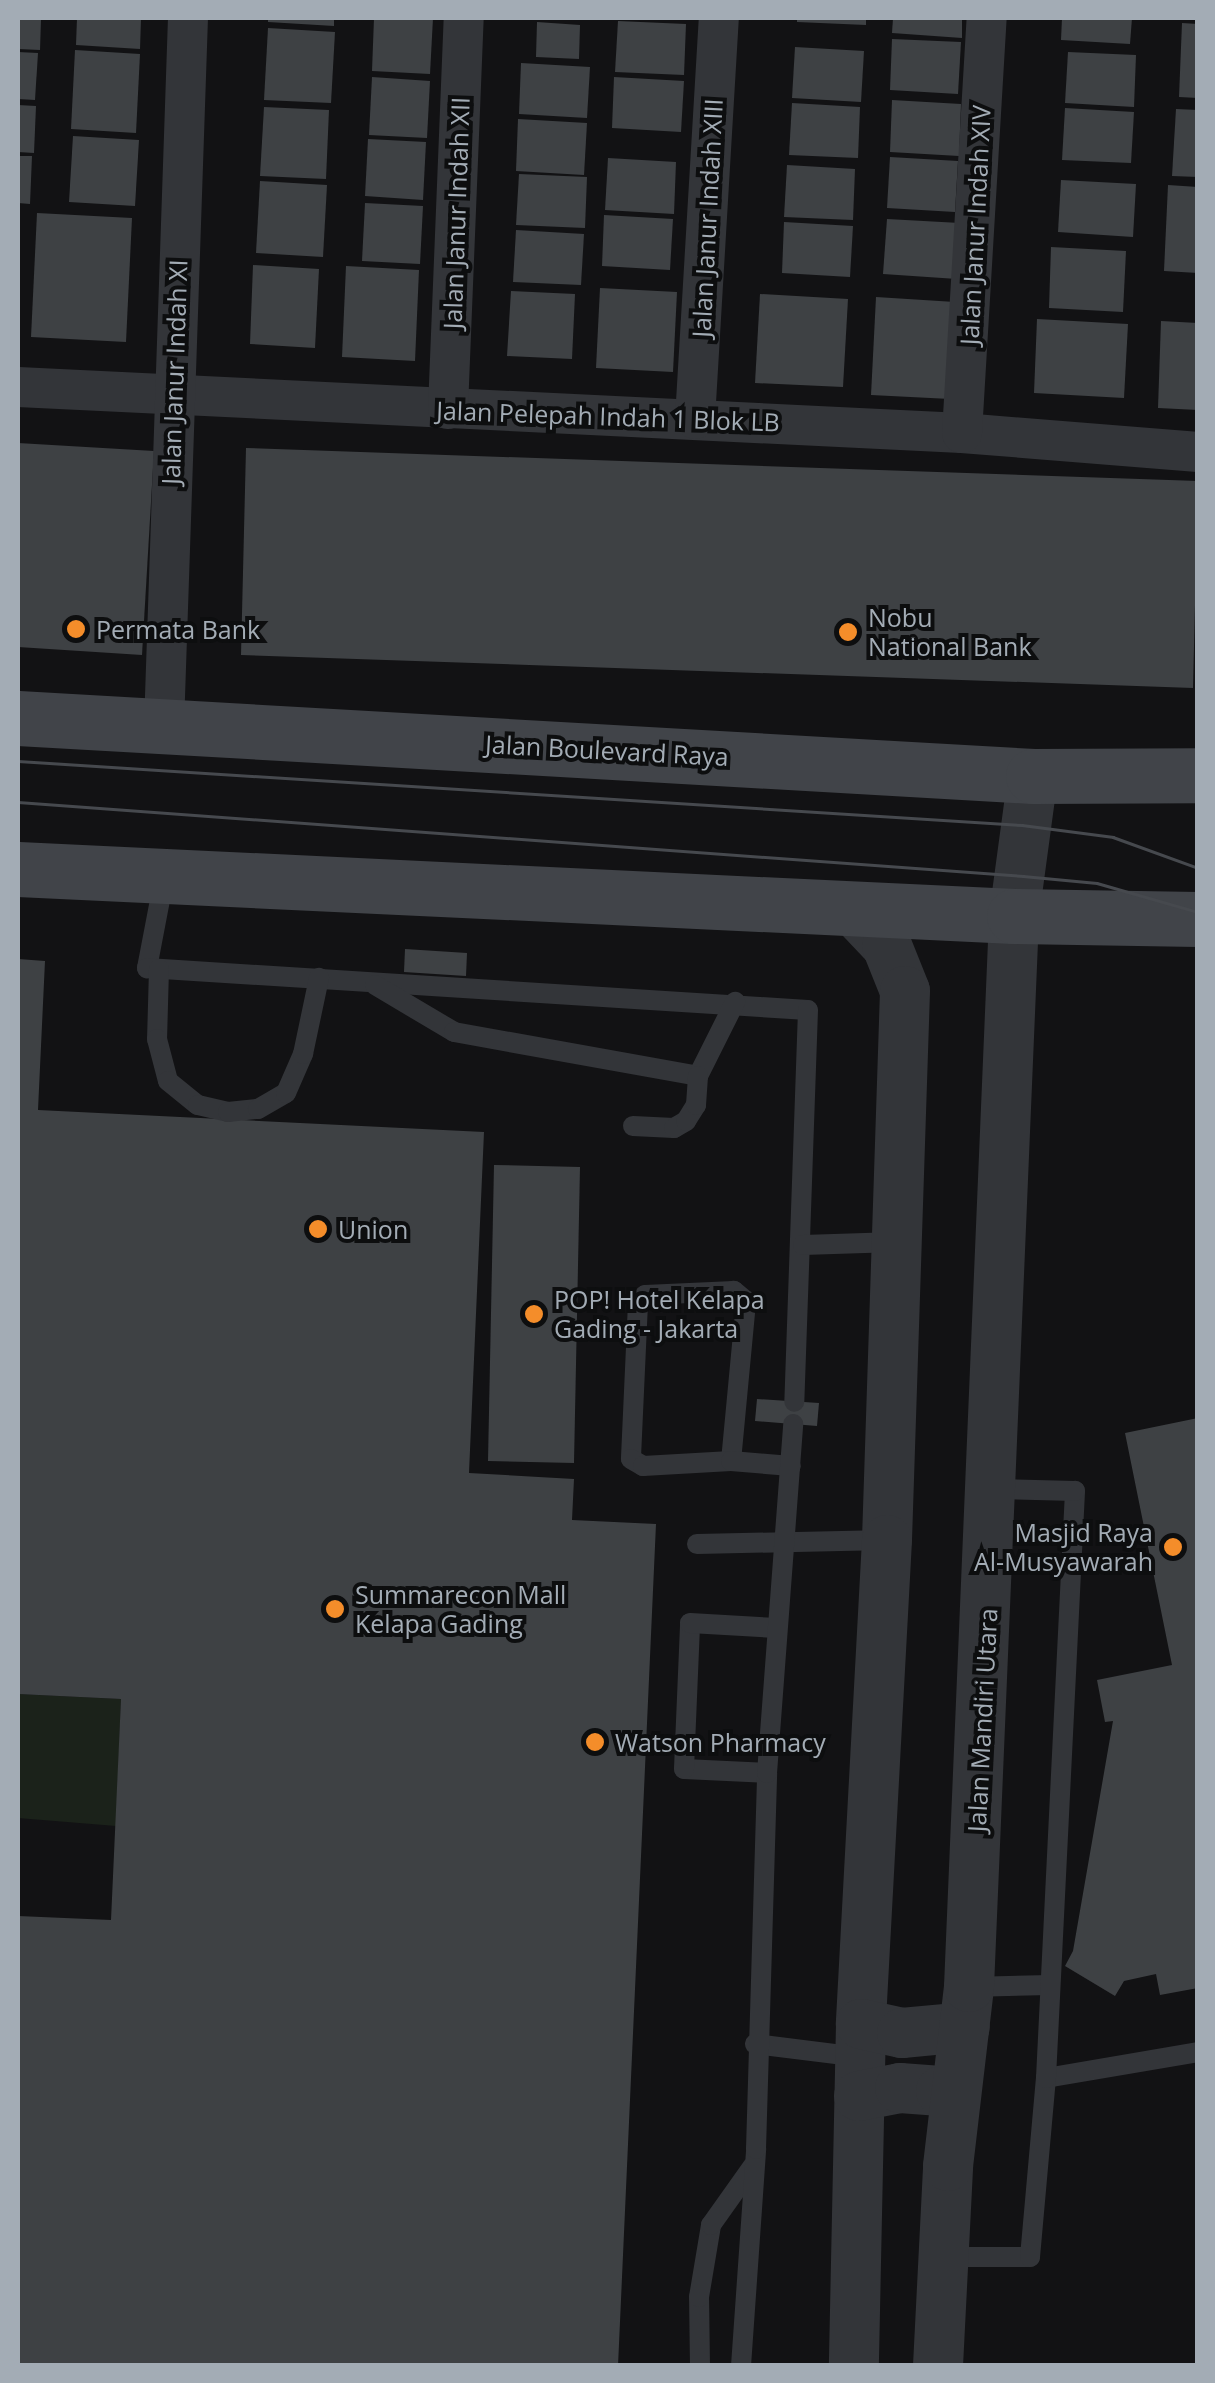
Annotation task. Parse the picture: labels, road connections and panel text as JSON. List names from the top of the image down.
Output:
{
  "streets": {
    "main road": ["Jalan Boulevard Raya"],
    "street": [
      "Jalan Janur Indah XII",
      "Jalan Janur Indah XIII",
      "Jalan Janur Indah XIV",
      "Jalan Janur Indah XI",
      "Jalan Pelepah Indah 1 Blok LB",
      "Jalan Mandiri Utara"
    ]
  },
  "crossings": [
    ["Jalan Janur Indah XII", "Jalan Pelepah Indah 1 Blok LB"],
    ["Jalan Janur Indah XIII", "Jalan Pelepah Indah 1 Blok LB"],
    ["Jalan Janur Indah XIV", "Jalan Pelepah Indah 1 Blok LB"],
    ["Jalan Janur Indah XI", "Jalan Pelepah Indah 1 Blok LB"],
    ["Jalan Janur Indah XI", "Jalan Boulevard Raya"],
    ["Jalan Boulevard Raya", "Jalan Mandiri Utara"]
  ],
  "places": [
    "Permata Bank",
    "Nobu National Bank",
    "Union",
    "POP! Hotel Kelapa Gading - Jakarta",
    "Masjid Raya Al-Musyawarah",
    "Summarecon Mall Kelapa Gading",
    "Watson Pharmacy"
  ]
}
